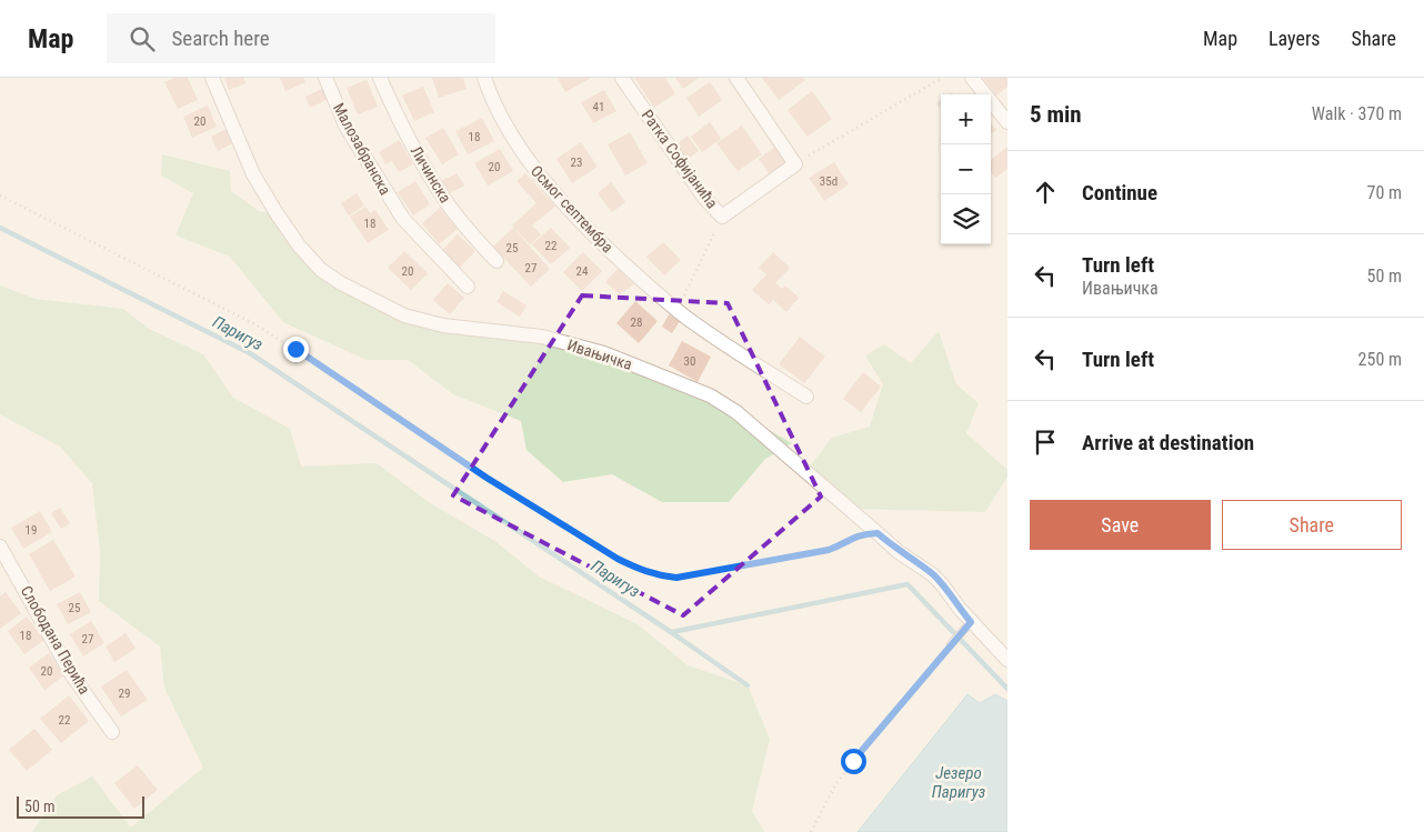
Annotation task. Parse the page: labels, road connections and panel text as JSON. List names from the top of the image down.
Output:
{
  "streets": {
    "street": [
      "Малозабранска",
      "Ратка Софијанића",
      "Личинска",
      "Осмог септембра",
      "Ивањичка",
      "Слободана Перића"
    ]
  },
  "water": ["Паригуз", "Језеро Паригуз"],
  "house_numbers": [
    "41",
    "20",
    "18",
    "23",
    "20",
    "35d",
    "18",
    "22",
    "25",
    "27",
    "20",
    "24",
    "28",
    "30",
    "19",
    "25",
    "18",
    "27",
    "20",
    "29",
    "22"
  ],
  "scale_bar": "50 m",
  "page": {
    "header": "Map",
    "search": "Search here",
    "nav": ["Map", "Layers", "Share"],
    "heading": ["5 min", "Walk · 370 m"],
    "map_buttons": ["+", "−"],
    "list": [
      ["Continue", "70 m"],
      ["Turn left", "Ивањичка", "50 m"],
      ["Turn left", "250 m"],
      "Arrive at destination"
    ],
    "buttons": ["Save", "Share"],
    "scale": "50 m"
  }
}
